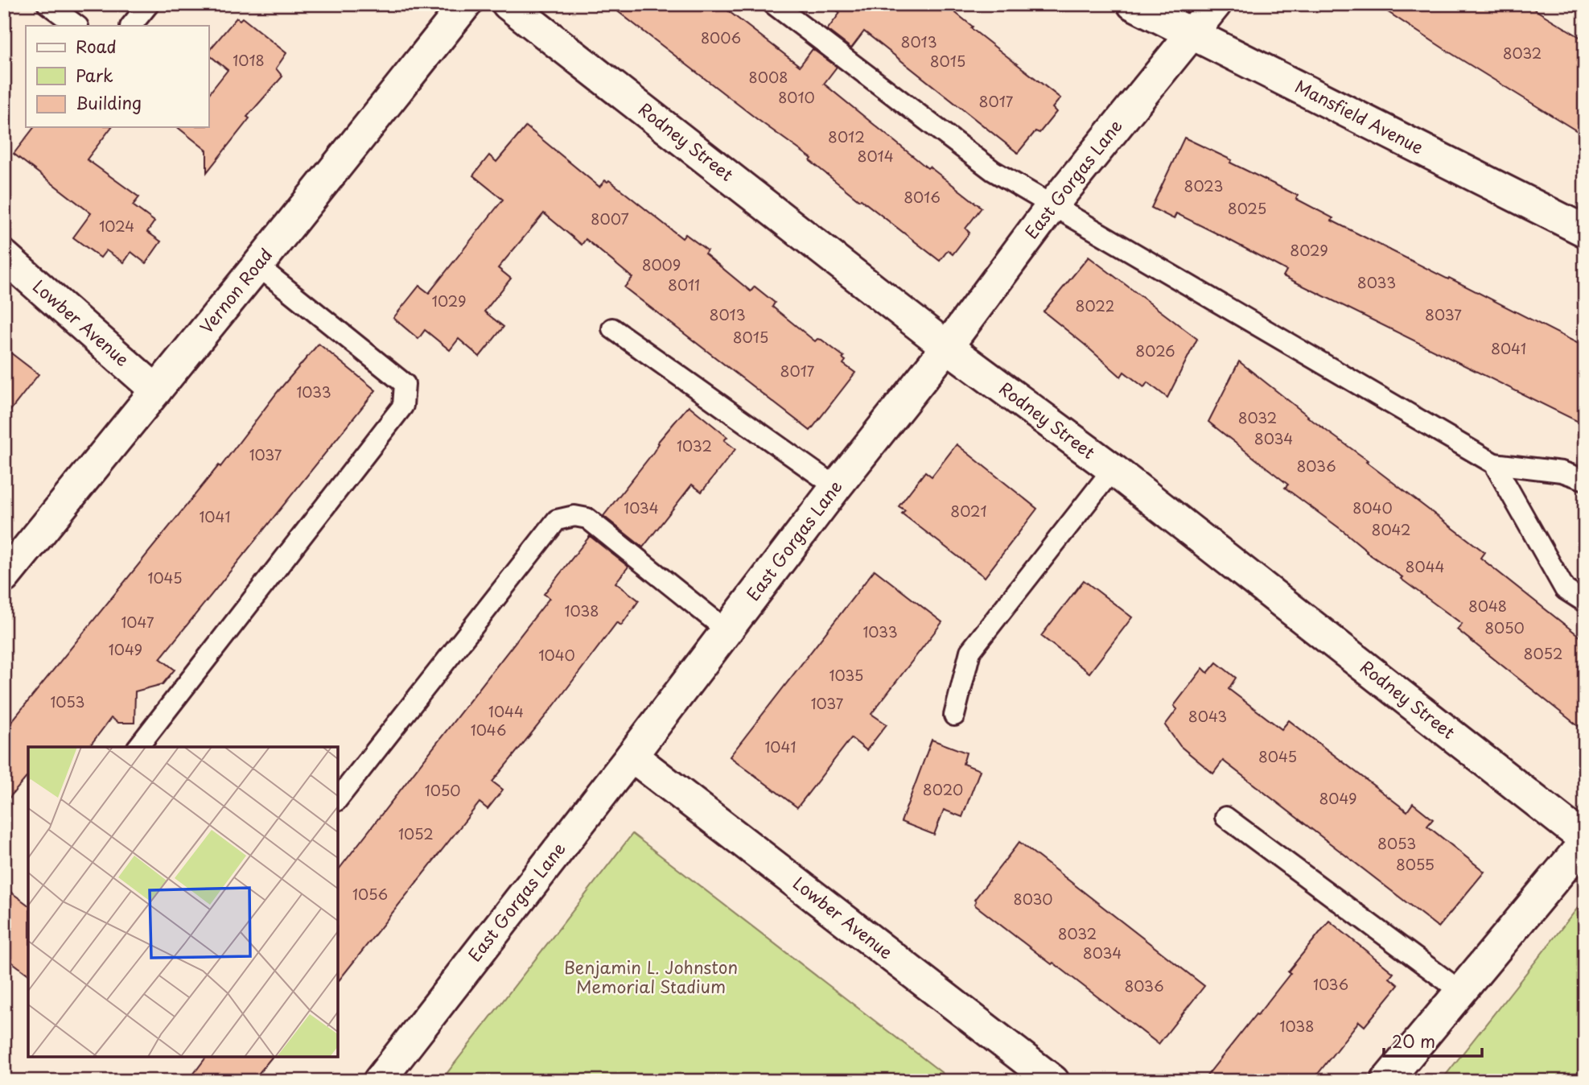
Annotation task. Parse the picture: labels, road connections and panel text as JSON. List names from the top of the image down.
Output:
{
  "streets": {
    "street": [
      "Mansfield Avenue",
      "Rodney Street",
      "East Gorgas Lane",
      "Vernon Road",
      "Lowber Avenue"
    ]
  },
  "crossings": [
    ["Mansfield Avenue", "East Gorgas Lane"],
    ["Rodney Street", "East Gorgas Lane"],
    ["East Gorgas Lane", "Lowber Avenue"],
    ["Vernon Road", "Lowber Avenue"]
  ],
  "parks": ["Benjamin L. Johnston Memorial Stadium"],
  "house_numbers": [
    "8006",
    "8013",
    "8032",
    "1018",
    "8015",
    "8008",
    "8010",
    "8017",
    "8012",
    "8014",
    "8023",
    "8016",
    "8025",
    "8007",
    "1024",
    "8029",
    "8009",
    "8033",
    "8011",
    "1029",
    "8022",
    "8013",
    "8037",
    "8015",
    "8041",
    "8026",
    "8017",
    "1033",
    "8032",
    "8034",
    "1032",
    "1037",
    "8036",
    "1034",
    "8040",
    "8021",
    "1041",
    "8042",
    "8044",
    "1045",
    "8048",
    "1038",
    "1047",
    "8050",
    "1033",
    "1049",
    "8052",
    "1040",
    "1035",
    "1053",
    "1037",
    "1044",
    "8043",
    "1046",
    "1041",
    "8045",
    "8020",
    "1050",
    "8049",
    "1052",
    "8053",
    "8055",
    "1056",
    "8030",
    "8032",
    "8034",
    "1036",
    "8036",
    "1038"
  ],
  "legend": ["Road", "Park", "Building"],
  "scale_bar": "20 m"
}
